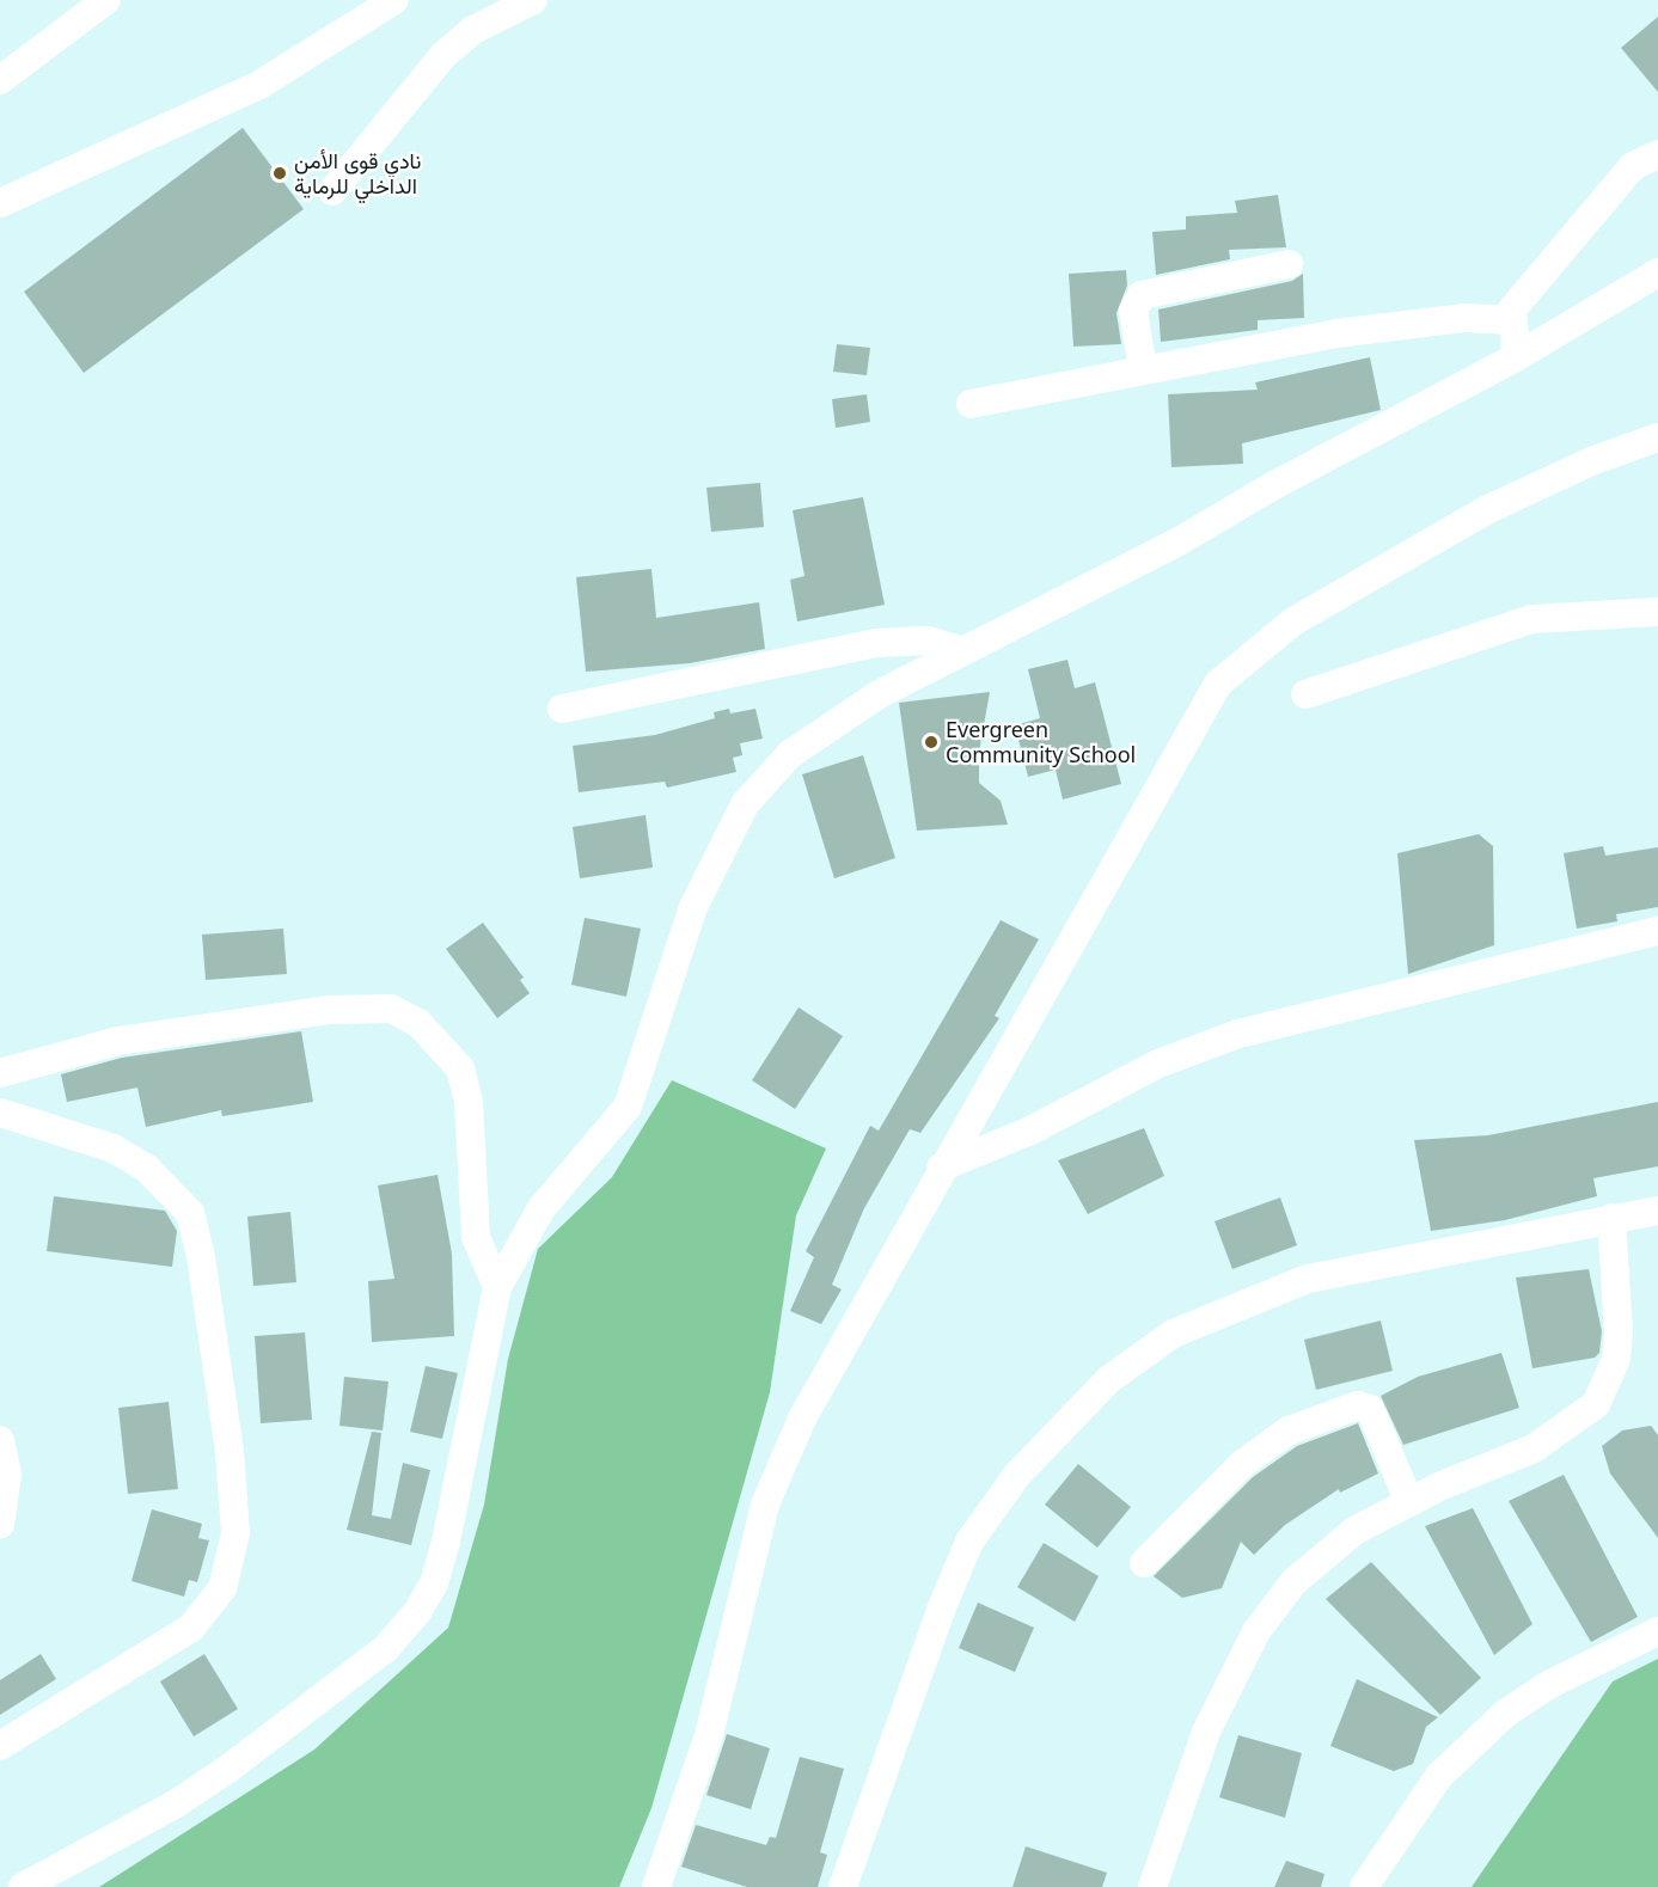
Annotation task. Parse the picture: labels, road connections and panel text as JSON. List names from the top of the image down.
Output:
{
  "places": ["نادي قوى الأمن الداخلي للرماية", "Evergreen Community School"]
}
